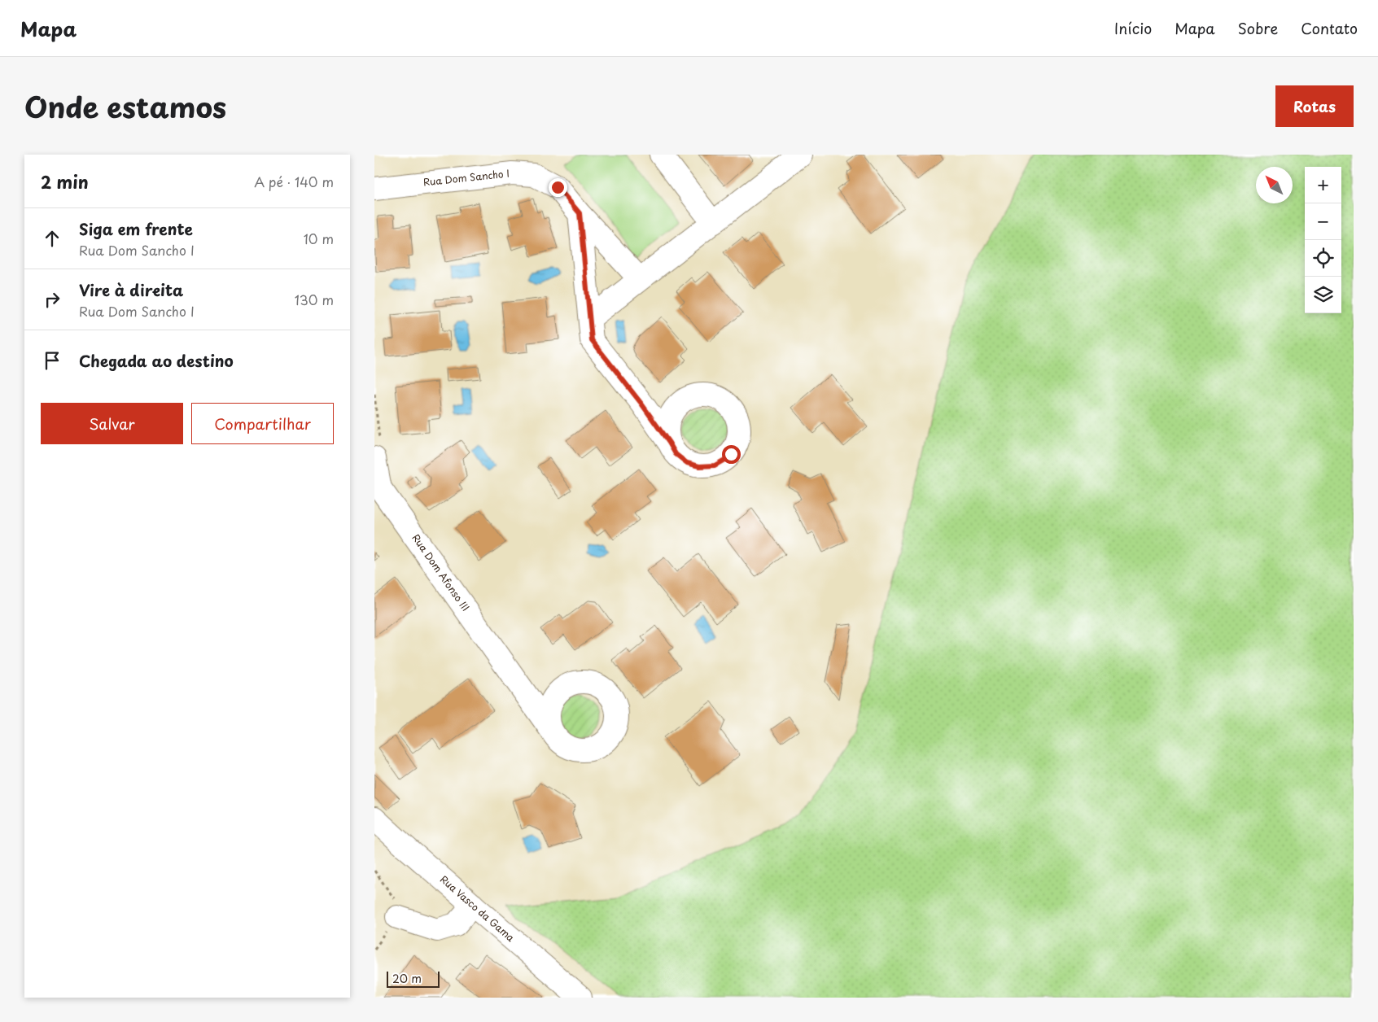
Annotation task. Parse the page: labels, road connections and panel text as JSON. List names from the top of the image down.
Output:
{
  "streets": {
    "street": ["Rua Dom Sancho I", "Rua Dom Afonso III", "Rua Vasco da Gama"]
  },
  "scale_bar": "20 m",
  "north": "top left",
  "page": {
    "header": "Mapa",
    "nav": [
      "Início",
      "Mapa",
      "Sobre",
      "Contato"
    ],
    "title": "Onde estamos",
    "buttons": [
      "Rotas",
      ["Salvar", "Compartilhar"]
    ],
    "heading": ["2 min", "A pé · 140 m"],
    "map_buttons": ["+", "−"],
    "list": [
      ["Siga em frente", "Rua Dom Sancho I", "10 m"],
      ["Vire à direita", "Rua Dom Sancho I", "130 m"],
      "Chegada ao destino"
    ],
    "scale": "20 m"
  }
}
